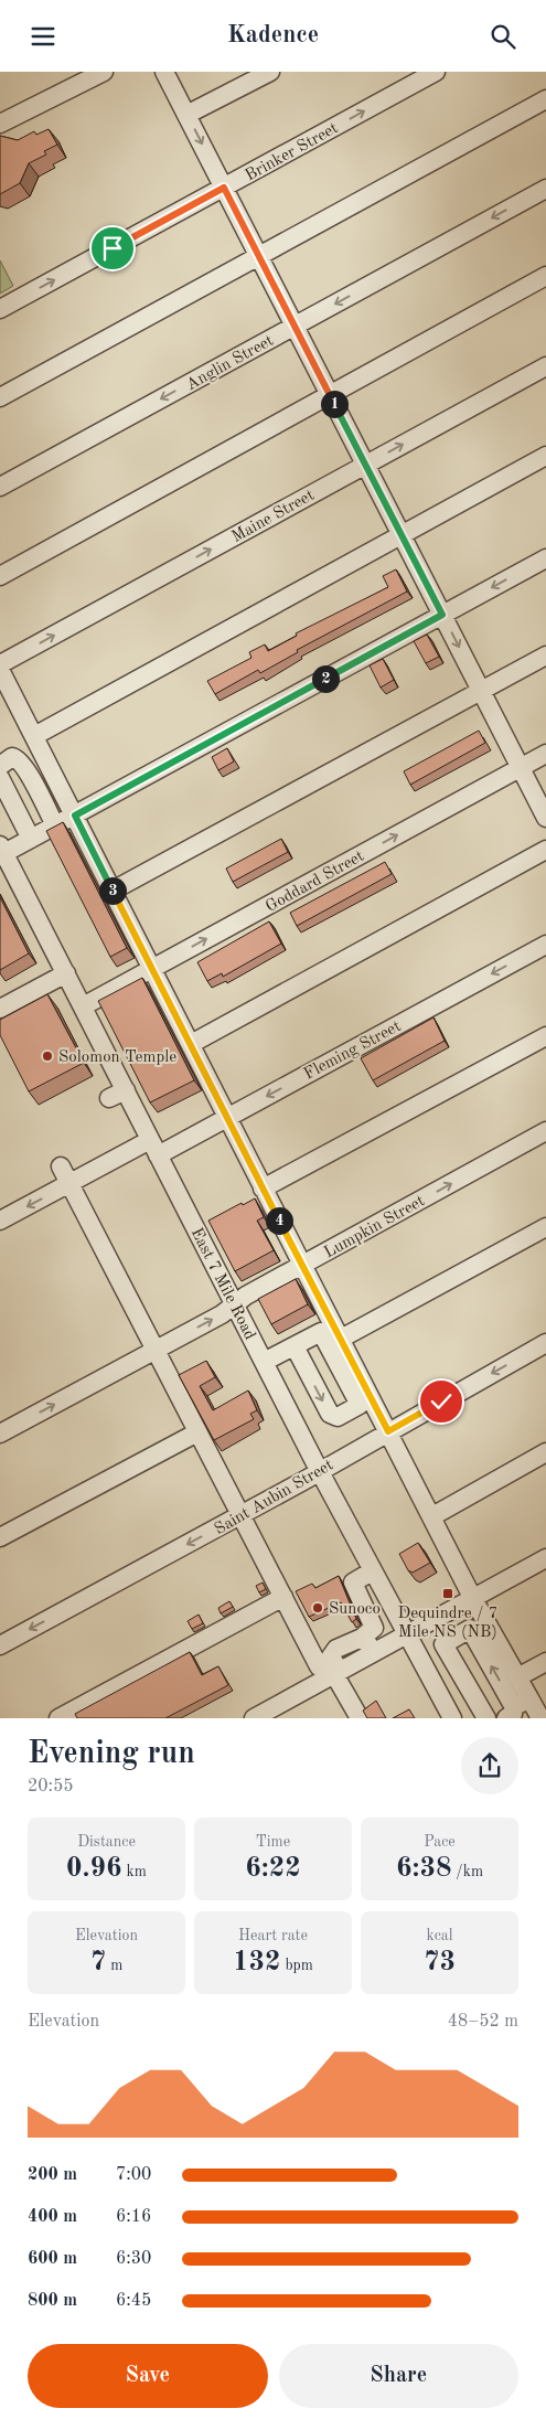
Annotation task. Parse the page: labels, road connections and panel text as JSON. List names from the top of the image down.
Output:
{
  "streets": {
    "street": [
      "Brinker Street",
      "Anglin Street",
      "Maine Street",
      "Goddard Street",
      "Fleming Street",
      "Lumpkin Street",
      "East 7 Mile Road",
      "Saint Aubin Street"
    ]
  },
  "crossings": [
    ["Goddard Street", "East 7 Mile Road"],
    ["Fleming Street", "East 7 Mile Road"],
    ["Lumpkin Street", "East 7 Mile Road"],
    ["East 7 Mile Road", "Saint Aubin Street"]
  ],
  "places": {
    "other": ["Solomon Temple", "Sunoco"],
    "transit": ["Dequindre / 7 Mile NS (NB)"]
  },
  "page": {
    "header": "Kadence",
    "pins": [
      "1",
      "2",
      "3",
      "4"
    ],
    "heading": ["Evening run", "20:55"],
    "stats": [
      ["Distance", "0.96 km"],
      ["Time", "6:22"],
      ["Pace", "6:38 /km"],
      ["Elevation", "7 m"],
      ["Heart rate", "132 bpm"],
      ["kcal", "73"]
    ],
    "chart": ["Elevation", "48–52 m"],
    "list": [
      {
        "name": "200 m",
        "note": "7:00"
      },
      {
        "name": "400 m",
        "note": "6:16"
      },
      {
        "name": "600 m",
        "note": "6:30"
      },
      {
        "name": "800 m",
        "note": "6:45"
      }
    ],
    "buttons": ["Save", "Share"]
  }
}
